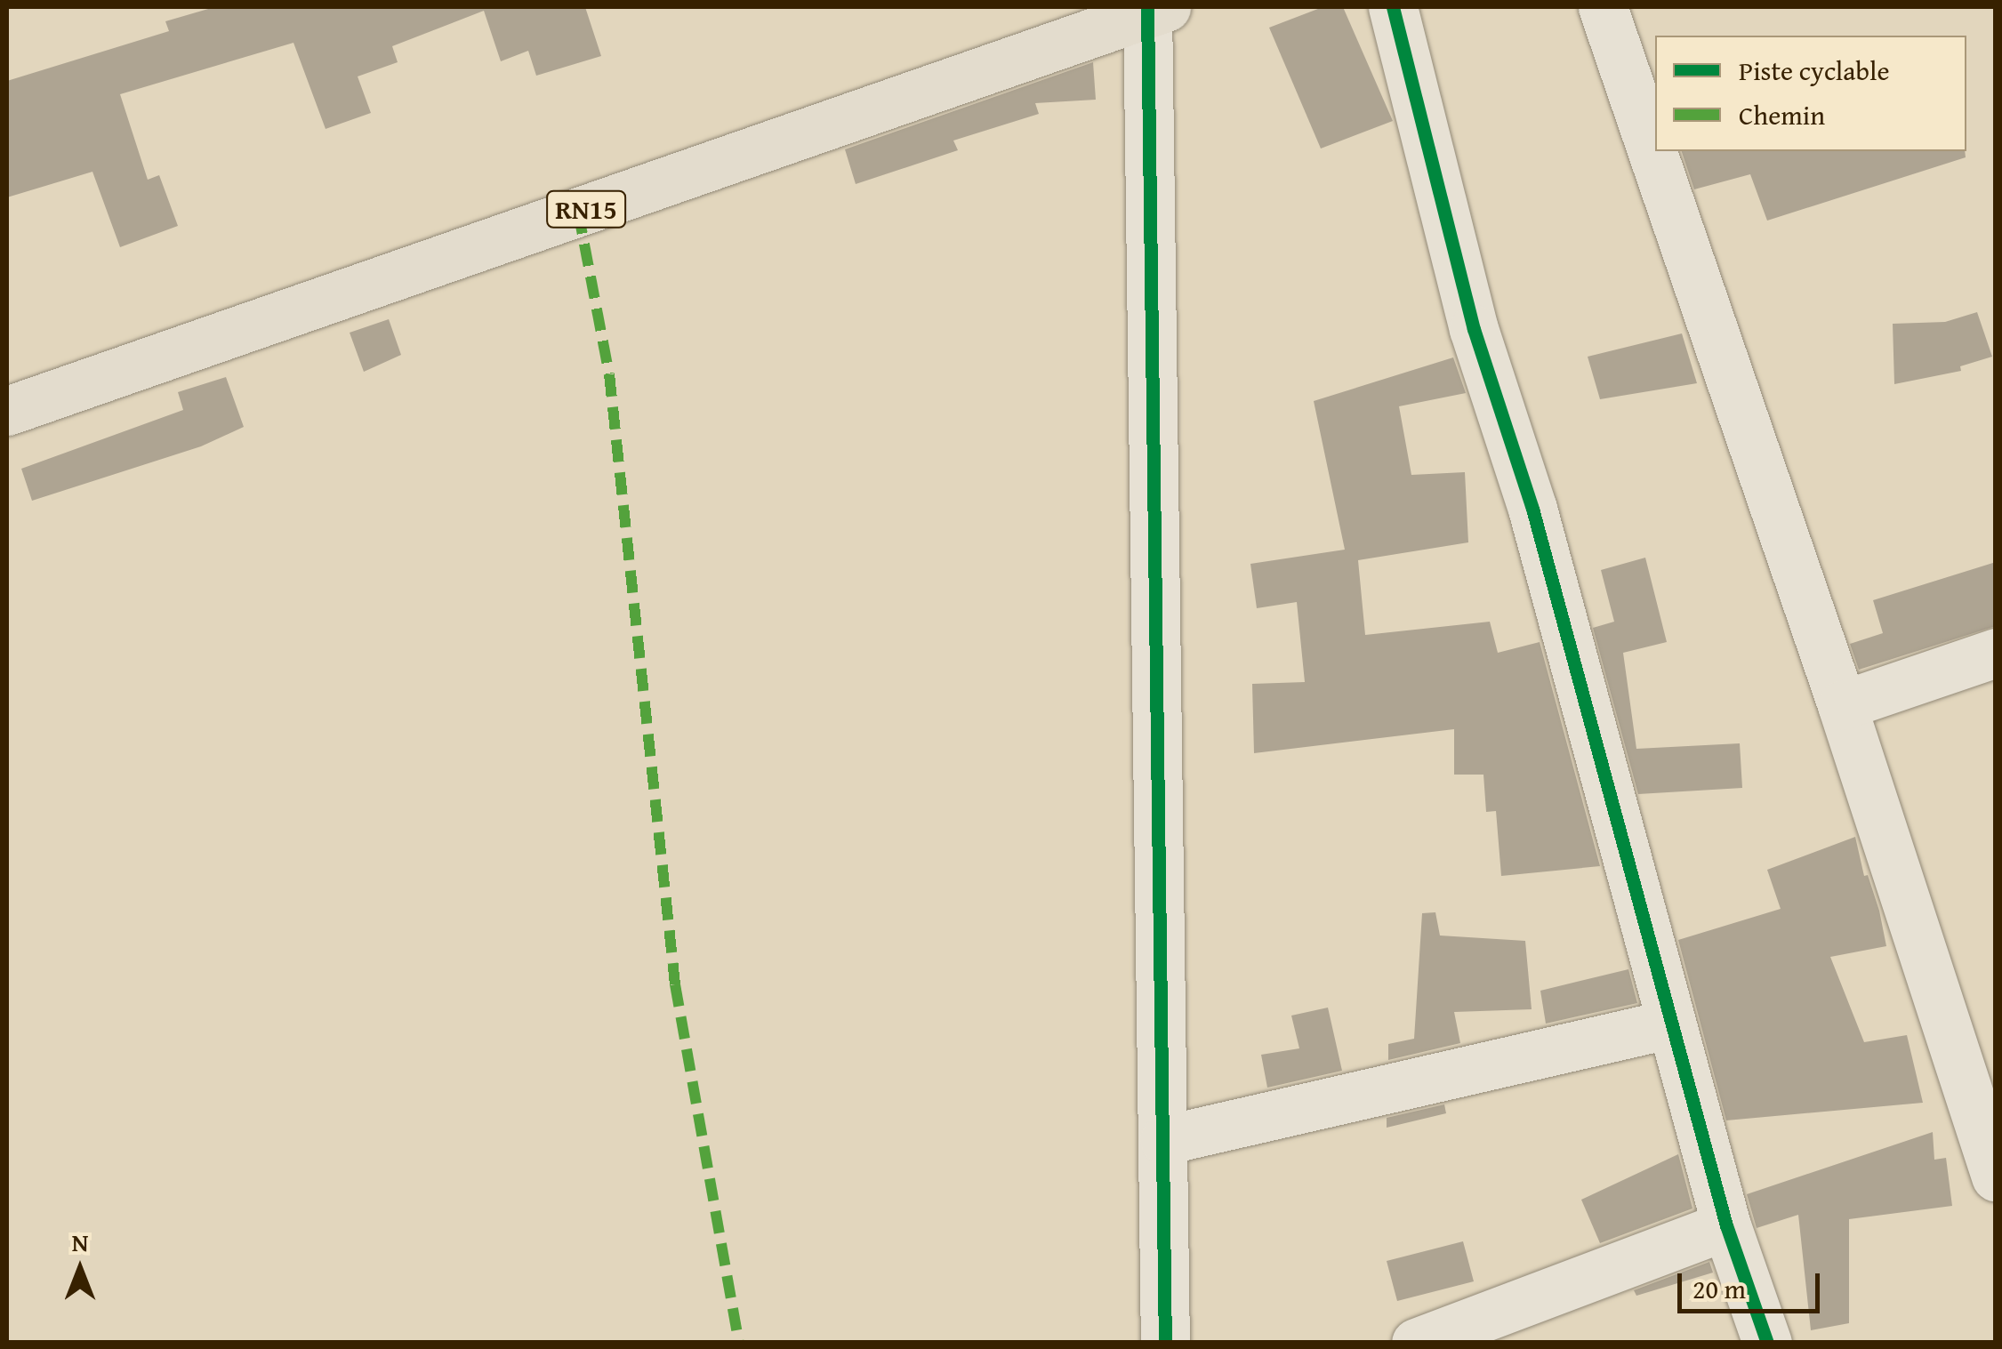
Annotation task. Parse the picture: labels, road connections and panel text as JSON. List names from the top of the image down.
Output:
{
  "streets": {
    "main road": ["RN15"]
  },
  "legend": ["Piste cyclable", "Chemin"],
  "scale_bar": "20 m",
  "north": "top"
}
